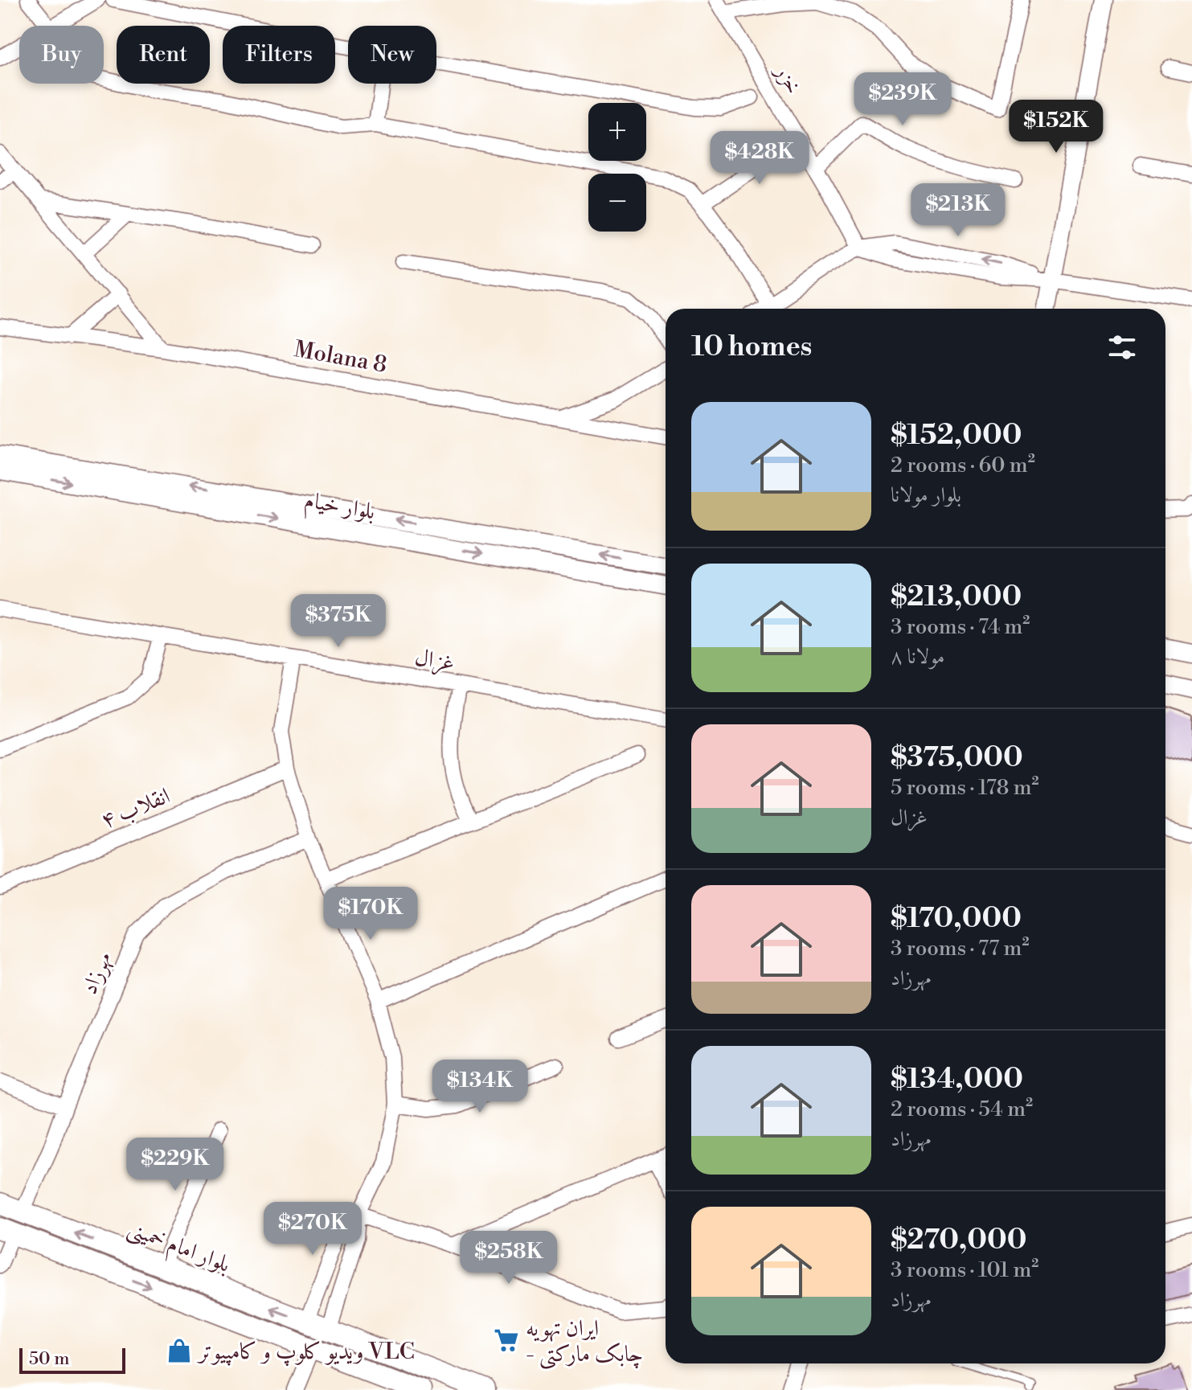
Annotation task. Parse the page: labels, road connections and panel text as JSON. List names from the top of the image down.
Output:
{
  "streets": {
    "main road": ["بلوار امام خمینی"],
    "street": [
      "خزر",
      "Molana 8",
      "بلوار خیام",
      "غزال",
      "انقلاب ۴",
      "مهرزاد"
    ]
  },
  "crossings": [
    ["مهرزاد", "بلوار امام خمینی"]
  ],
  "places": {
    "supermarket": ["ایران تهویه - چابک مارکتی"],
    "shop": ["ویدیو کلوپ و کامپیوتر VLC"]
  },
  "scale_bar": "50 m",
  "page": {
    "chip": [
      "Buy",
      "Rent",
      "Filters",
      "New"
    ],
    "price": [
      "$239K",
      "$152K",
      "$428K",
      "$213K",
      "$375K",
      "$170K",
      "$134K",
      "$229K",
      "$270K",
      "$258K"
    ],
    "map_buttons": ["+", "−"],
    "heading": "10 homes",
    "list": [
      {
        "name": "$152,000",
        "note": "2 rooms · 60 m² · بلوار مولانا"
      },
      {
        "name": "$213,000",
        "note": "3 rooms · 74 m² · مولانا ۸"
      },
      {
        "name": "$375,000",
        "note": "5 rooms · 178 m² · غزال"
      },
      {
        "name": "$170,000",
        "note": "3 rooms · 77 m² · مهرزاد"
      },
      {
        "name": "$134,000",
        "note": "2 rooms · 54 m² · مهرزاد"
      },
      {
        "name": "$270,000",
        "note": "3 rooms · 101 m² · مهرزاد"
      }
    ],
    "scale": "50 m"
  }
}
